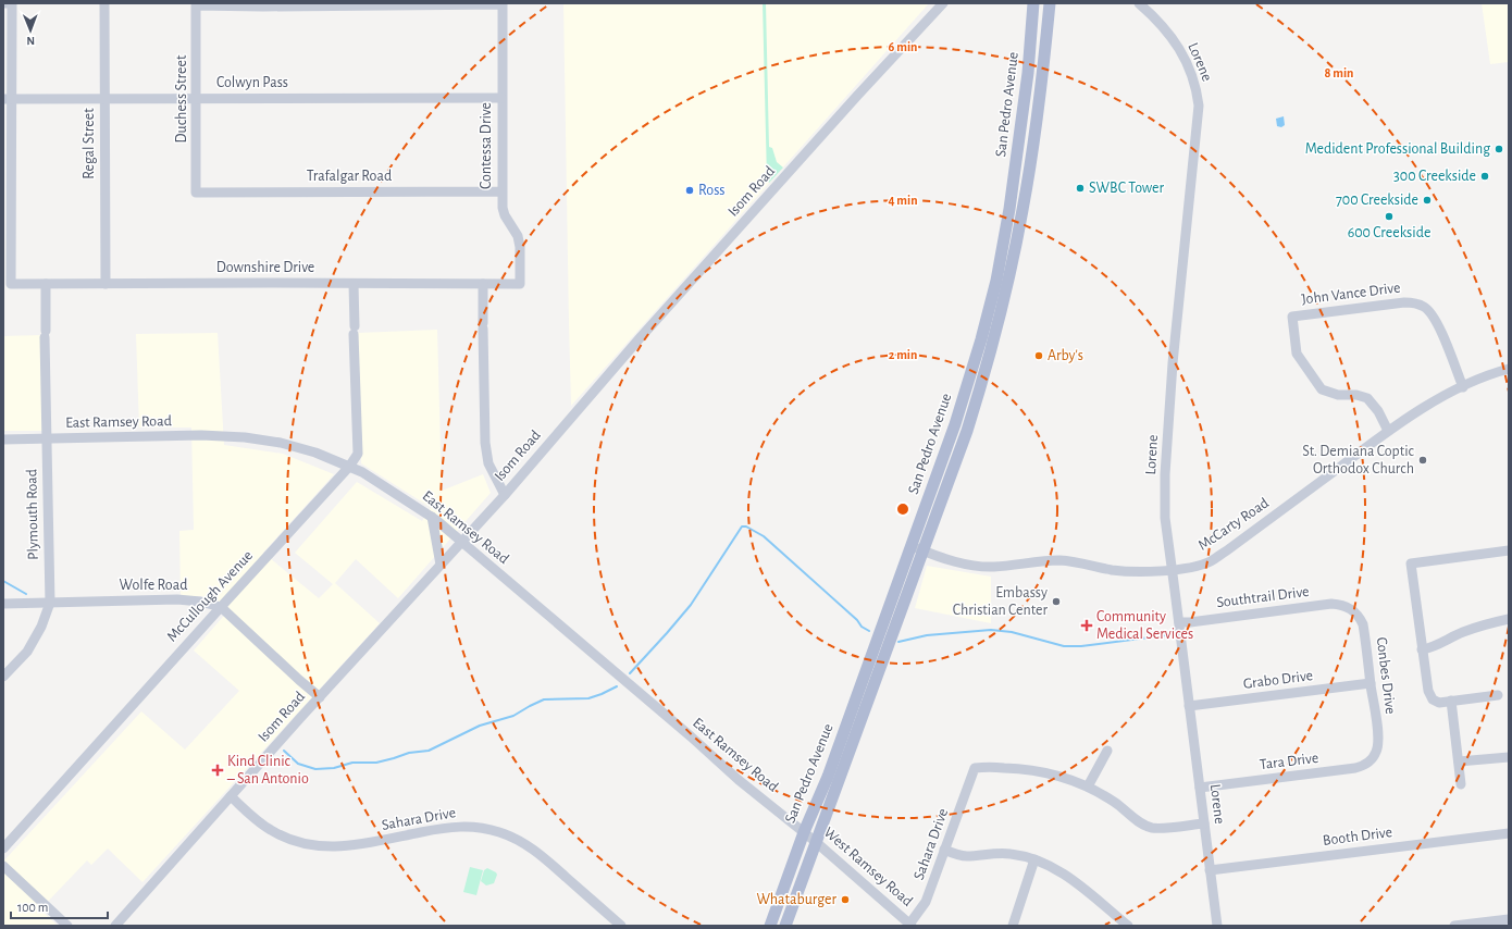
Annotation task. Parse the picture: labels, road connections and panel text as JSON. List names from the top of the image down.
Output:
{
  "streets": {
    "main road": ["San Pedro Avenue"],
    "street": [
      "Lorene",
      "Colwyn Pass",
      "Duchess Street",
      "Regal Street",
      "Contessa Drive",
      "Trafalgar Road",
      "Isom Road",
      "Downshire Drive",
      "John Vance Drive",
      "East Ramsey Road",
      "Plymouth Road",
      "McCarty Road",
      "Wolfe Road",
      "McCullough Avenue",
      "Southtrail Drive",
      "Conbes Drive",
      "Grabo Drive",
      "Tara Drive",
      "Sahara Drive",
      "Booth Drive",
      "West Ramsey Road"
    ]
  },
  "crossings": [
    ["Lorene", "McCarty Road"],
    ["Lorene", "Southtrail Drive"],
    ["Lorene", "Grabo Drive"],
    ["Lorene", "Tara Drive"],
    ["Lorene", "Booth Drive"],
    ["Colwyn Pass", "Duchess Street"],
    ["Colwyn Pass", "Regal Street"],
    ["Colwyn Pass", "Contessa Drive"],
    ["Duchess Street", "Contessa Drive"],
    ["Duchess Street", "Trafalgar Road"],
    ["San Pedro Avenue", "East Ramsey Road"],
    ["San Pedro Avenue", "McCarty Road"],
    ["San Pedro Avenue", "West Ramsey Road"],
    ["Regal Street", "Downshire Drive"],
    ["Contessa Drive", "Trafalgar Road"],
    ["Contessa Drive", "Downshire Drive"],
    ["Isom Road", "East Ramsey Road"],
    ["Isom Road", "Wolfe Road"],
    ["Isom Road", "Sahara Drive"],
    ["Downshire Drive", "Plymouth Road"],
    ["Downshire Drive", "McCullough Avenue"],
    ["John Vance Drive", "McCarty Road"],
    ["East Ramsey Road", "Plymouth Road"],
    ["East Ramsey Road", "McCullough Avenue"],
    ["East Ramsey Road", "West Ramsey Road"],
    ["Plymouth Road", "Wolfe Road"],
    ["Wolfe Road", "McCullough Avenue"],
    ["Southtrail Drive", "Conbes Drive"],
    ["Conbes Drive", "Grabo Drive"],
    ["Conbes Drive", "Tara Drive"],
    ["Sahara Drive", "West Ramsey Road"]
  ],
  "places": {
    "other": [
      "Medident Professional Building",
      "300 Creekside",
      "SWBC Tower",
      "Ross",
      "700 Creekside",
      "600 Creekside",
      "Arby's",
      "St. Demiana Coptic Orthodox Church",
      "Embassy Christian Center",
      "Whataburger"
    ],
    "health": ["Community Medical Services", "Kind Clinic – San Antonio"]
  },
  "scale_bar": "100 m",
  "north": "bottom",
  "rings": [
    "6 min",
    "8 min",
    "4 min",
    "2 min"
  ]
}
